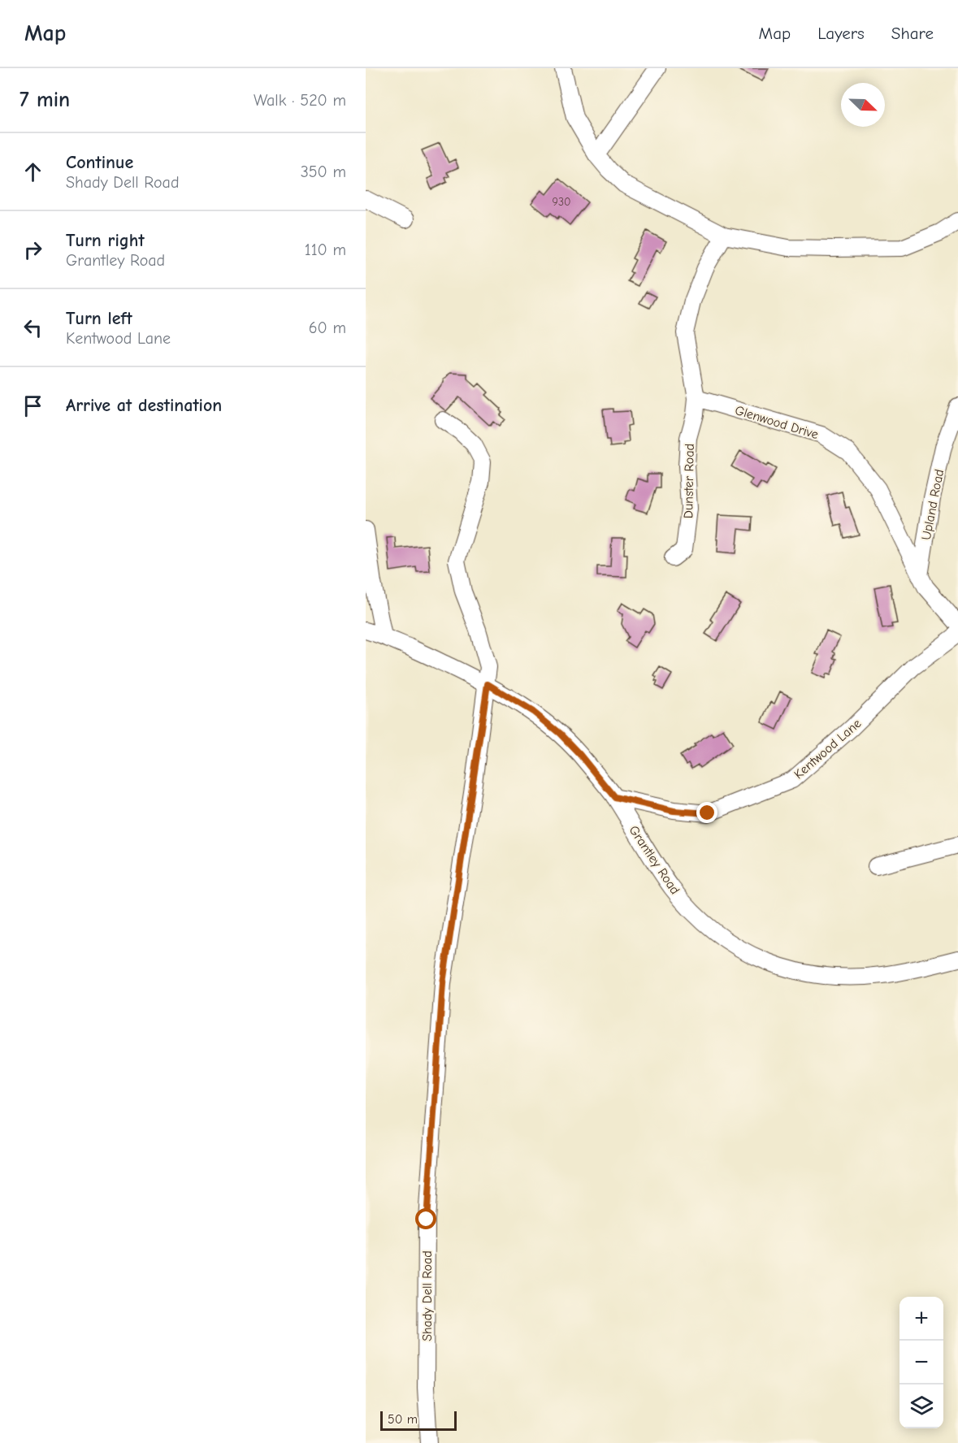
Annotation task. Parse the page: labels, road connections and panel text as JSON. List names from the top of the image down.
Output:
{
  "streets": {
    "street": [
      "Glenwood Drive",
      "Dunster Road",
      "Upland Road",
      "Kentwood Lane",
      "Grantley Road",
      "Shady Dell Road"
    ]
  },
  "crossings": [
    ["Glenwood Drive", "Dunster Road"],
    ["Glenwood Drive", "Upland Road"],
    ["Kentwood Lane", "Grantley Road"],
    ["Grantley Road", "Shady Dell Road"]
  ],
  "house_numbers": ["930"],
  "scale_bar": "50 m",
  "north": "bottom right",
  "page": {
    "header": "Map",
    "nav": ["Map", "Layers", "Share"],
    "heading": ["7 min", "Walk · 520 m"],
    "list": [
      ["Continue", "Shady Dell Road", "350 m"],
      ["Turn right", "Grantley Road", "110 m"],
      ["Turn left", "Kentwood Lane", "60 m"],
      "Arrive at destination"
    ],
    "map_buttons": ["+", "−"],
    "scale": "50 m"
  }
}
